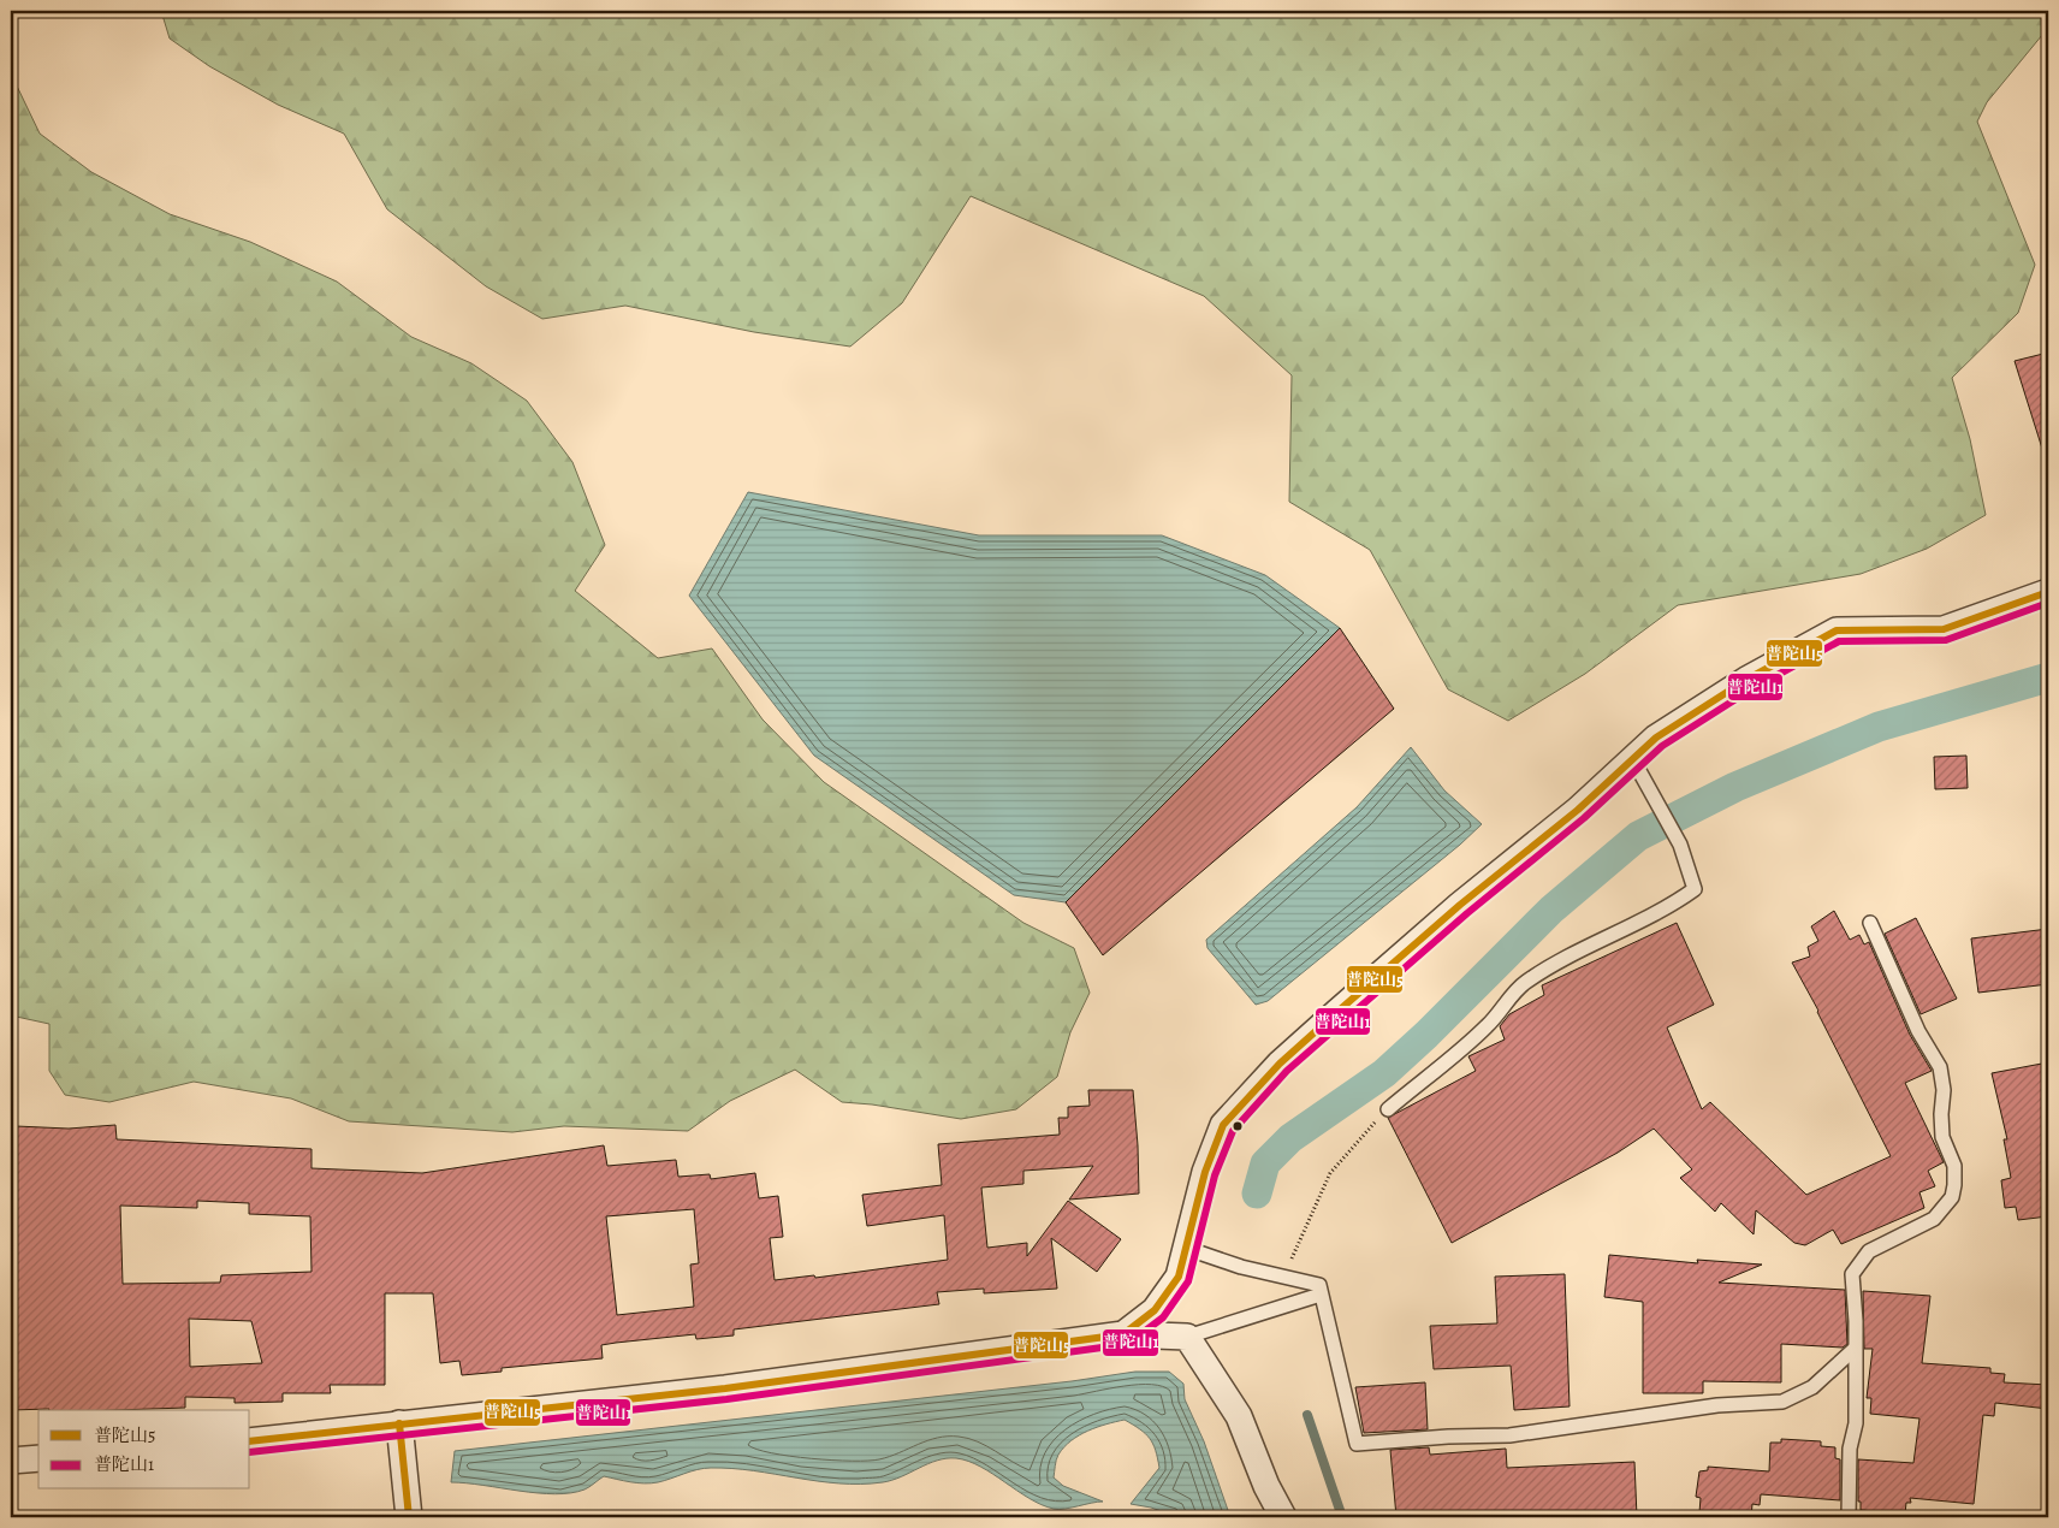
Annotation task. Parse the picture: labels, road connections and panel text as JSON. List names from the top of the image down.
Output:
{
  "lines": ["transit line 普陀山5", "transit line 普陀山1"],
  "legend": ["普陀山5", "普陀山1"]
}
